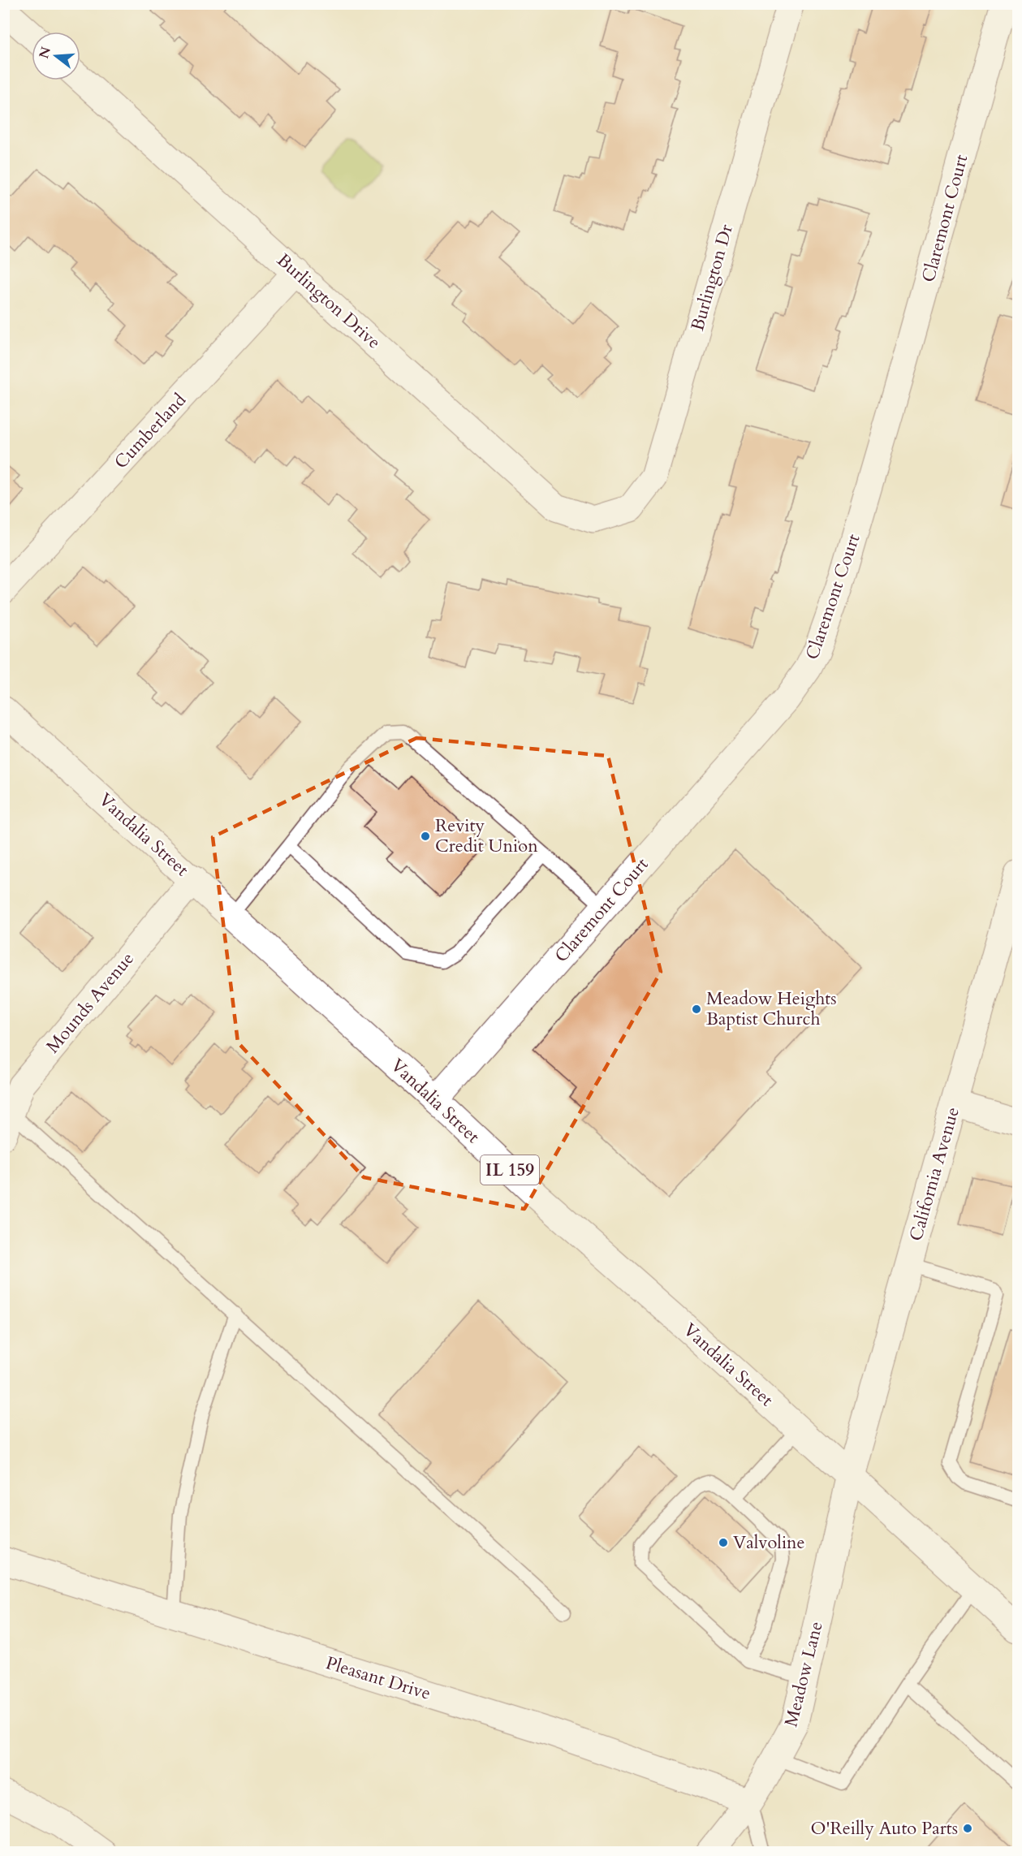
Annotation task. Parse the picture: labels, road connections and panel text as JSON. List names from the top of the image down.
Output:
{
  "streets": {
    "street": [
      "Claremont Court",
      "Burlington Dr",
      "Burlington Drive",
      "Cumberland",
      "Vandalia Street",
      "Mounds Avenue",
      "IL 159",
      "California Avenue",
      "Meadow Lane",
      "Pleasant Drive"
    ]
  },
  "crossings": [
    ["Claremont Court", "Vandalia Street"],
    ["Burlington Dr", "Burlington Drive"],
    ["Burlington Drive", "Cumberland"],
    ["Vandalia Street", "Mounds Avenue"],
    ["Vandalia Street", "California Avenue"],
    ["Vandalia Street", "Meadow Lane"],
    ["California Avenue", "Meadow Lane"],
    ["Meadow Lane", "Pleasant Drive"]
  ],
  "places": [
    "Revity Credit Union",
    "Meadow Heights Baptist Church",
    "Valvoline",
    "O'Reilly Auto Parts"
  ],
  "north": "left"
}
